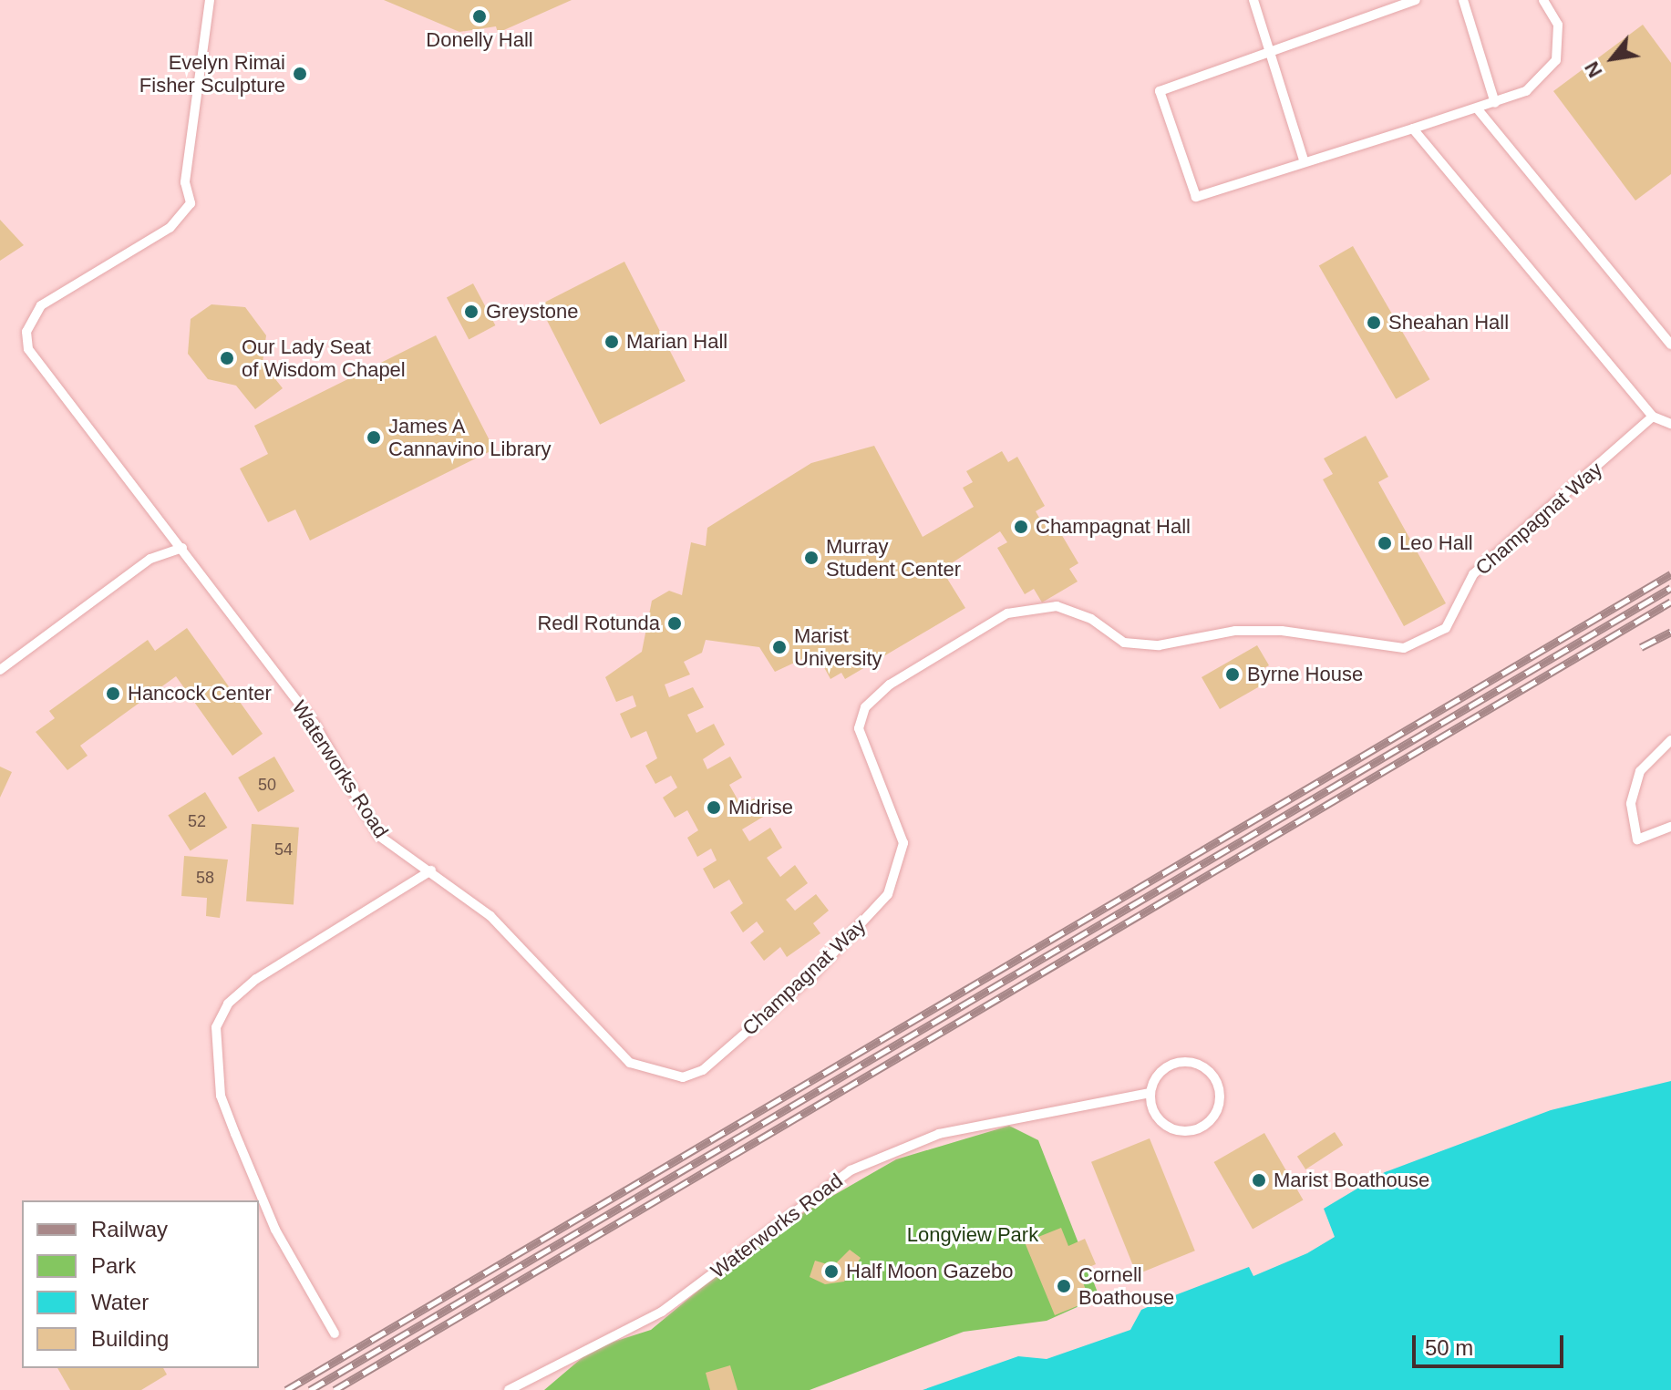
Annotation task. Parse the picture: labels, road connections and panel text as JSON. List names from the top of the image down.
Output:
{
  "streets": {
    "lane": ["Champagnat Way", "Waterworks Road"]
  },
  "crossings": [
    ["Champagnat Way", "Waterworks Road"]
  ],
  "parks": ["Longview Park"],
  "places": [
    "Donelly Hall",
    "Evelyn Rimai Fisher Sculpture",
    "Greystone",
    "Sheahan Hall",
    "Marian Hall",
    "Our Lady Seat of Wisdom Chapel",
    "James A Cannavino Library",
    "Champagnat Hall",
    "Leo Hall",
    "Murray Student Center",
    "Redl Rotunda",
    "Marist University",
    "Byrne House",
    "Hancock Center",
    "Midrise",
    "Marist Boathouse",
    "Half Moon Gazebo",
    "Cornell Boathouse"
  ],
  "house_numbers": [
    "50",
    "52",
    "54",
    "58"
  ],
  "legend": [
    "Railway",
    "Park",
    "Water",
    "Building"
  ],
  "scale_bar": "50 m",
  "north": "bottom left"
}
